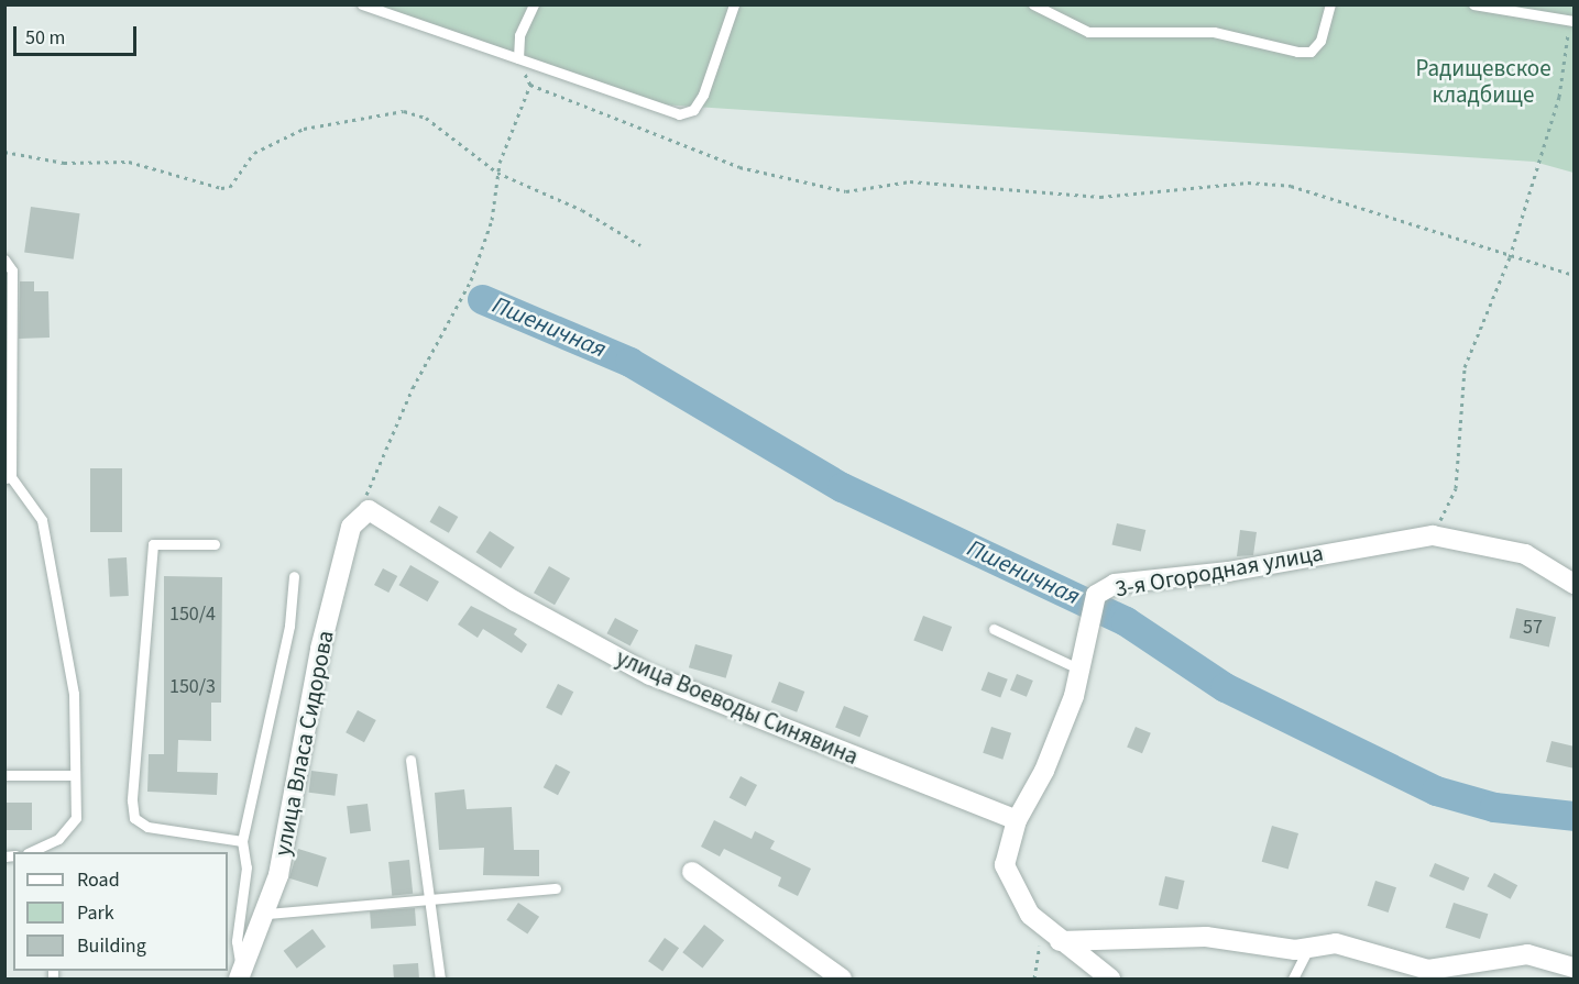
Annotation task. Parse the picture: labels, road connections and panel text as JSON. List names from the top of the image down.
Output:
{
  "streets": {
    "street": ["3-я Огородная улица", "улица Воеводы Синявина", "улица Власа Сидорова"]
  },
  "crossings": [
    ["3-я Огородная улица", "улица Воеводы Синявина"],
    ["улица Воеводы Синявина", "улица Власа Сидорова"]
  ],
  "water": ["Пшеничная"],
  "parks": ["Радищевское кладбище"],
  "house_numbers": ["150/4", "57", "150/3"],
  "legend": ["Road", "Park", "Building"],
  "scale_bar": "50 m"
}
